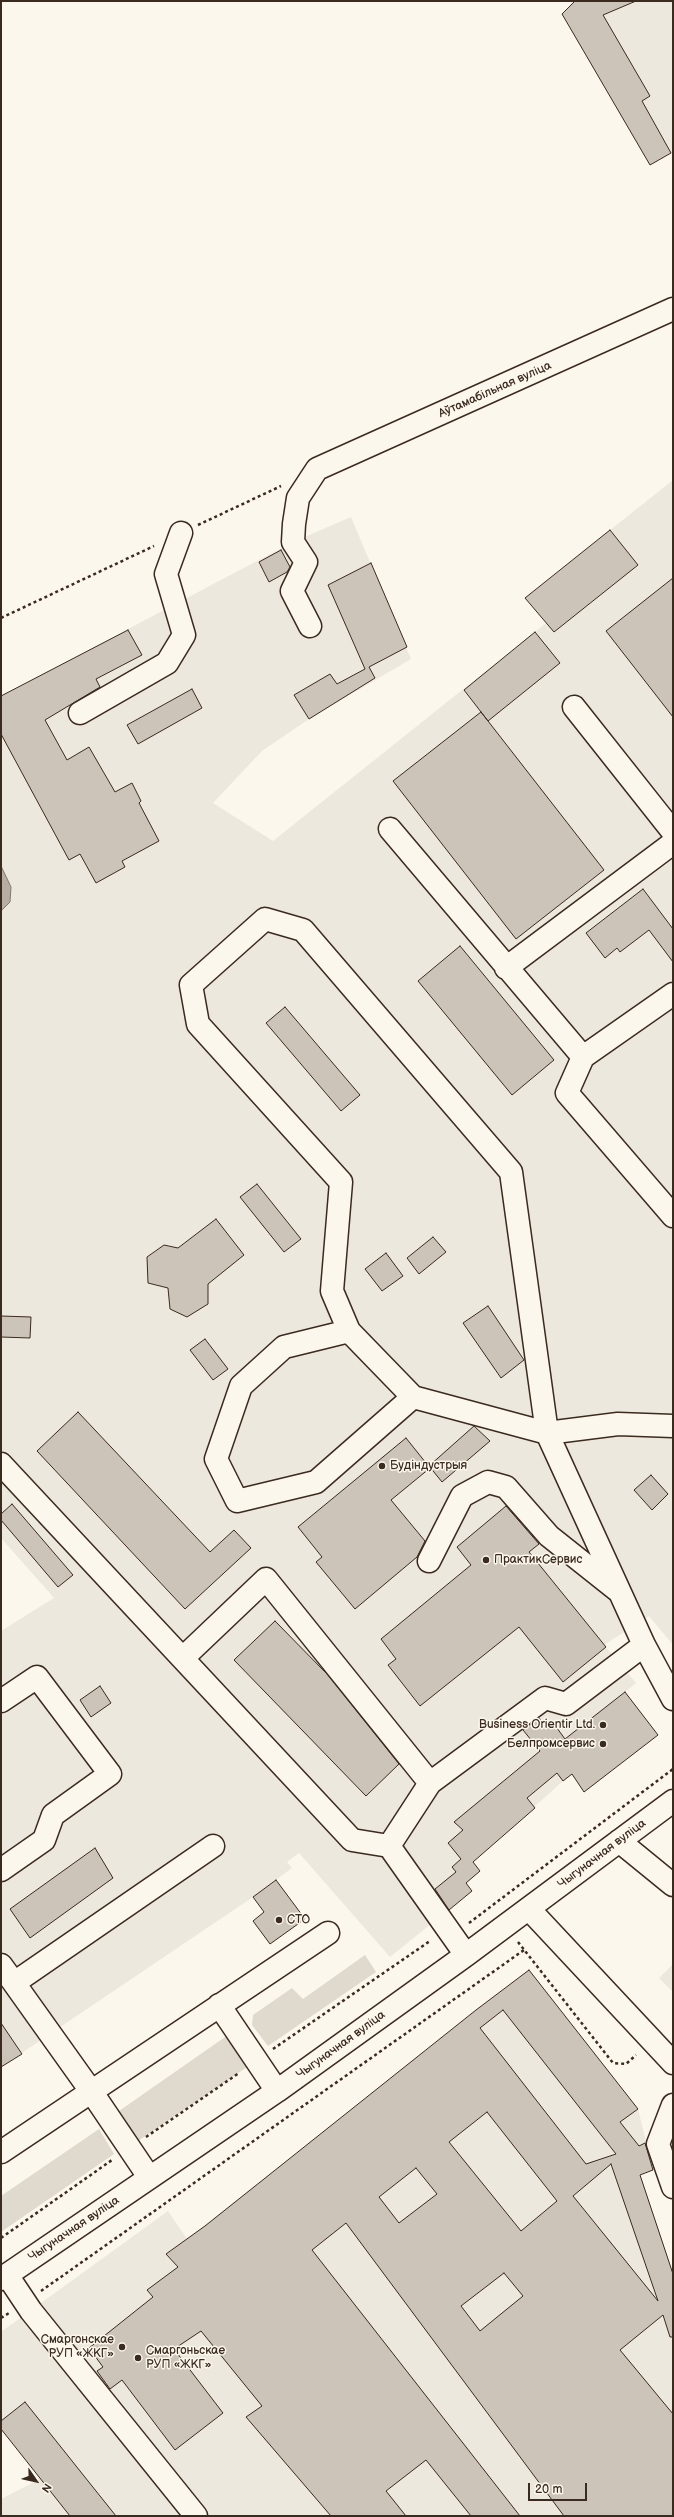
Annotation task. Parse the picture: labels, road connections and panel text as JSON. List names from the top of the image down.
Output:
{
  "streets": {
    "street": ["Аўтамабільная вуліца", "Чыгуначная вуліца"]
  },
  "places": [
    "Будіндустрыя",
    "ПрактикСервис",
    "Business Orientir Ltd.",
    "Белпромсервис",
    "СТО",
    "Смаргонскае РУП «ЖКГ»",
    "Смаргоньскае РУП «ЖКГ»"
  ],
  "scale_bar": "20 m",
  "north": "bottom right"
}
